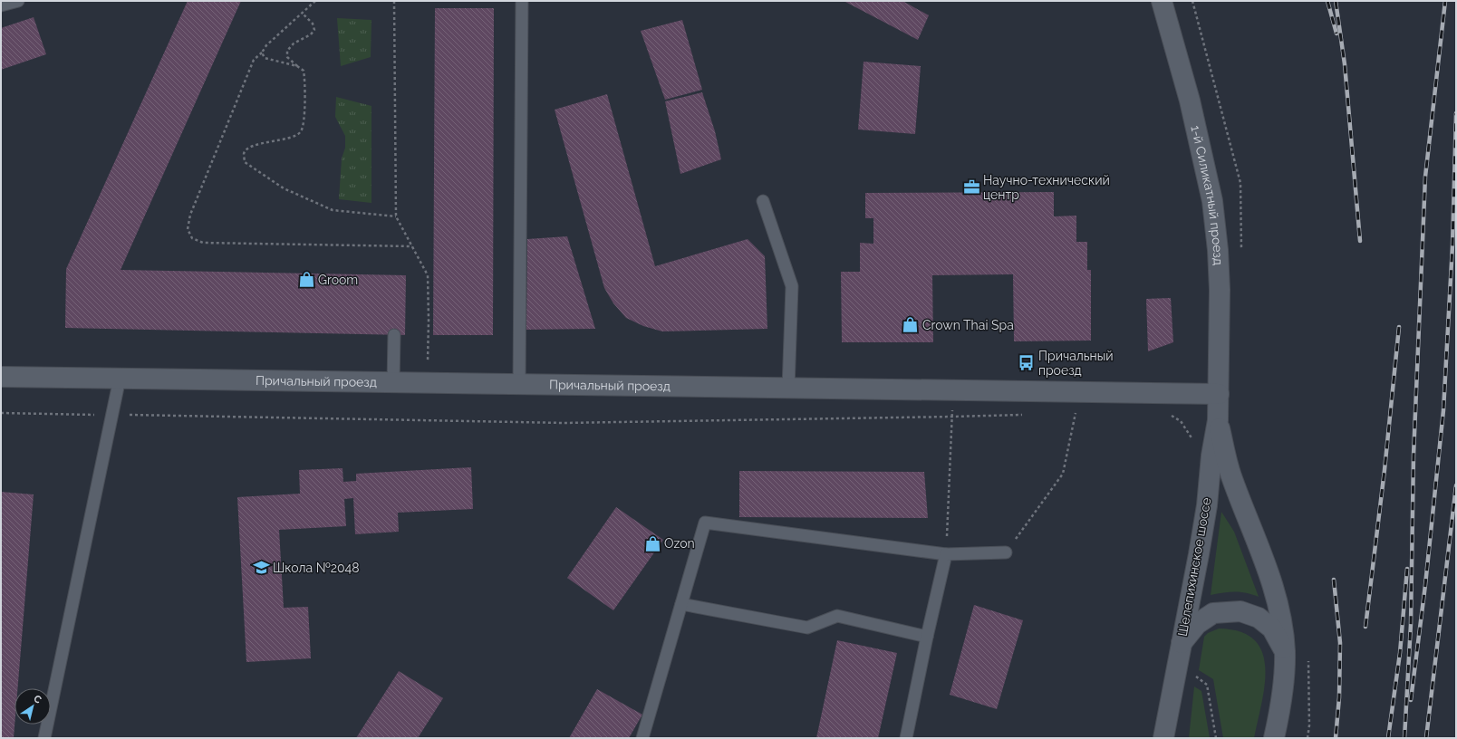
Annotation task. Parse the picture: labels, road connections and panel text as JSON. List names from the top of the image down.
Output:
{
  "streets": {
    "street": ["1-й Силикатный проезд", "Причальный проезд", "Шелепихинское шоссе"]
  },
  "crossings": [
    ["1-й Силикатный проезд", "Причальный проезд"],
    ["1-й Силикатный проезд", "Шелепихинское шоссе"],
    ["Причальный проезд", "Шелепихинское шоссе"]
  ],
  "places": {
    "office": ["Научно-технический центр"],
    "shop": ["Groom", "Crown Thai Spa", "Ozon"],
    "bus stop": ["Причальный проезд"],
    "school or university": ["Школа №2048"]
  },
  "north": "top right"
}
